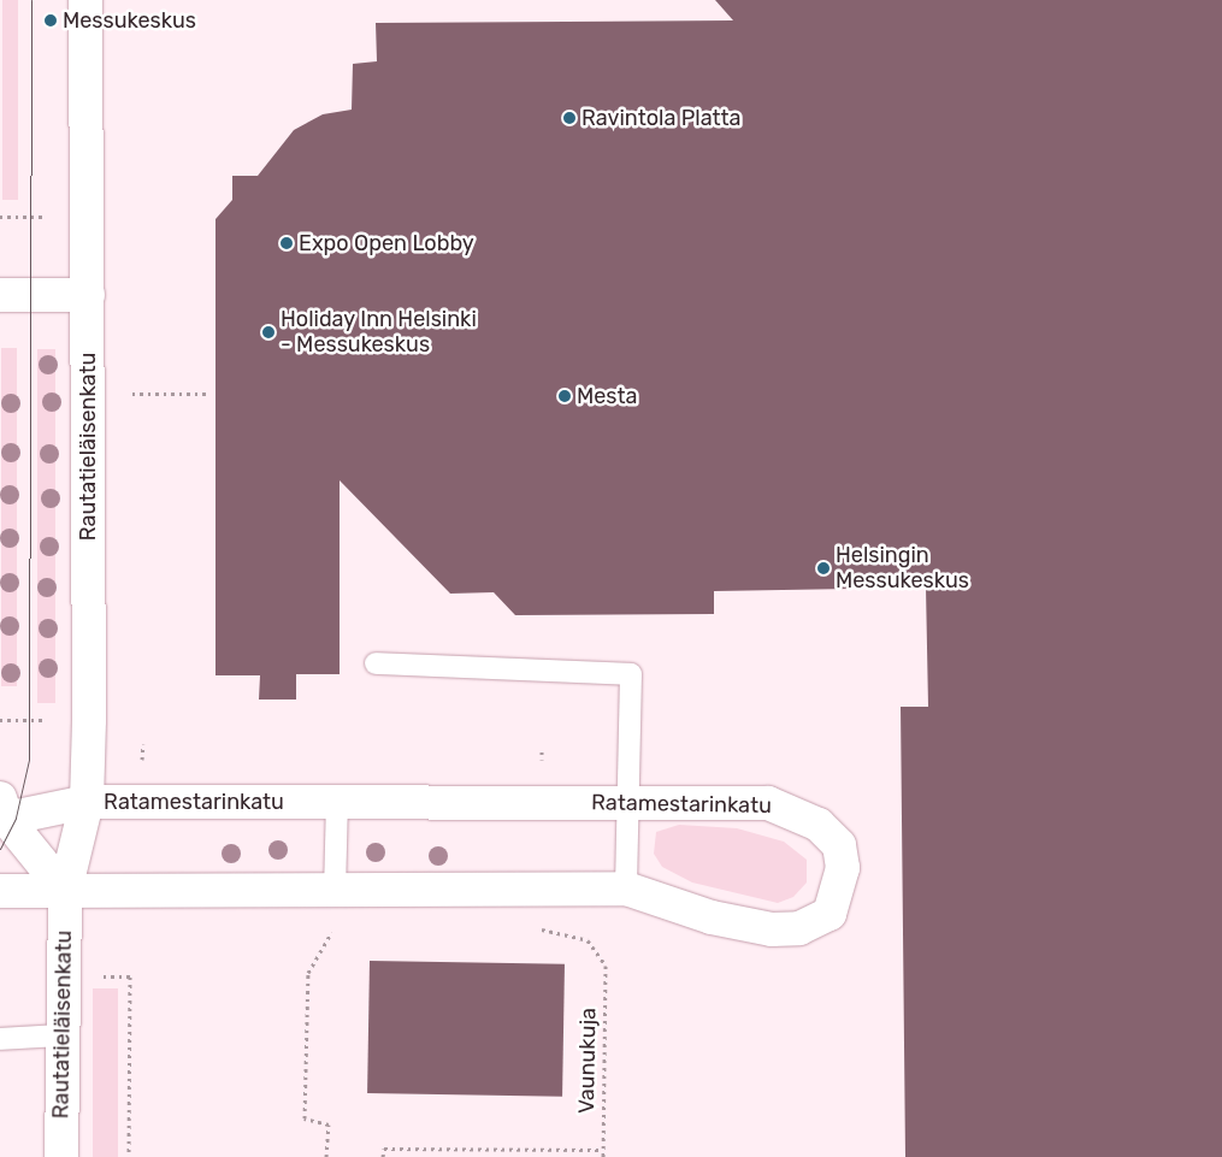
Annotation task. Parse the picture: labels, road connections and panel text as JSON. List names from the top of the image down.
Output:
{
  "streets": {
    "street": ["Rautatieläisenkatu", "Ratamestarinkatu"],
    "path": ["Vaunukuja"]
  },
  "crossings": [
    ["Rautatieläisenkatu", "Ratamestarinkatu"]
  ],
  "places": [
    "Messukeskus",
    "Ravintola Platta",
    "Expo Open Lobby",
    "Holiday Inn Helsinki - Messukeskus",
    "Mesta",
    "Helsingin Messukeskus"
  ]
}
